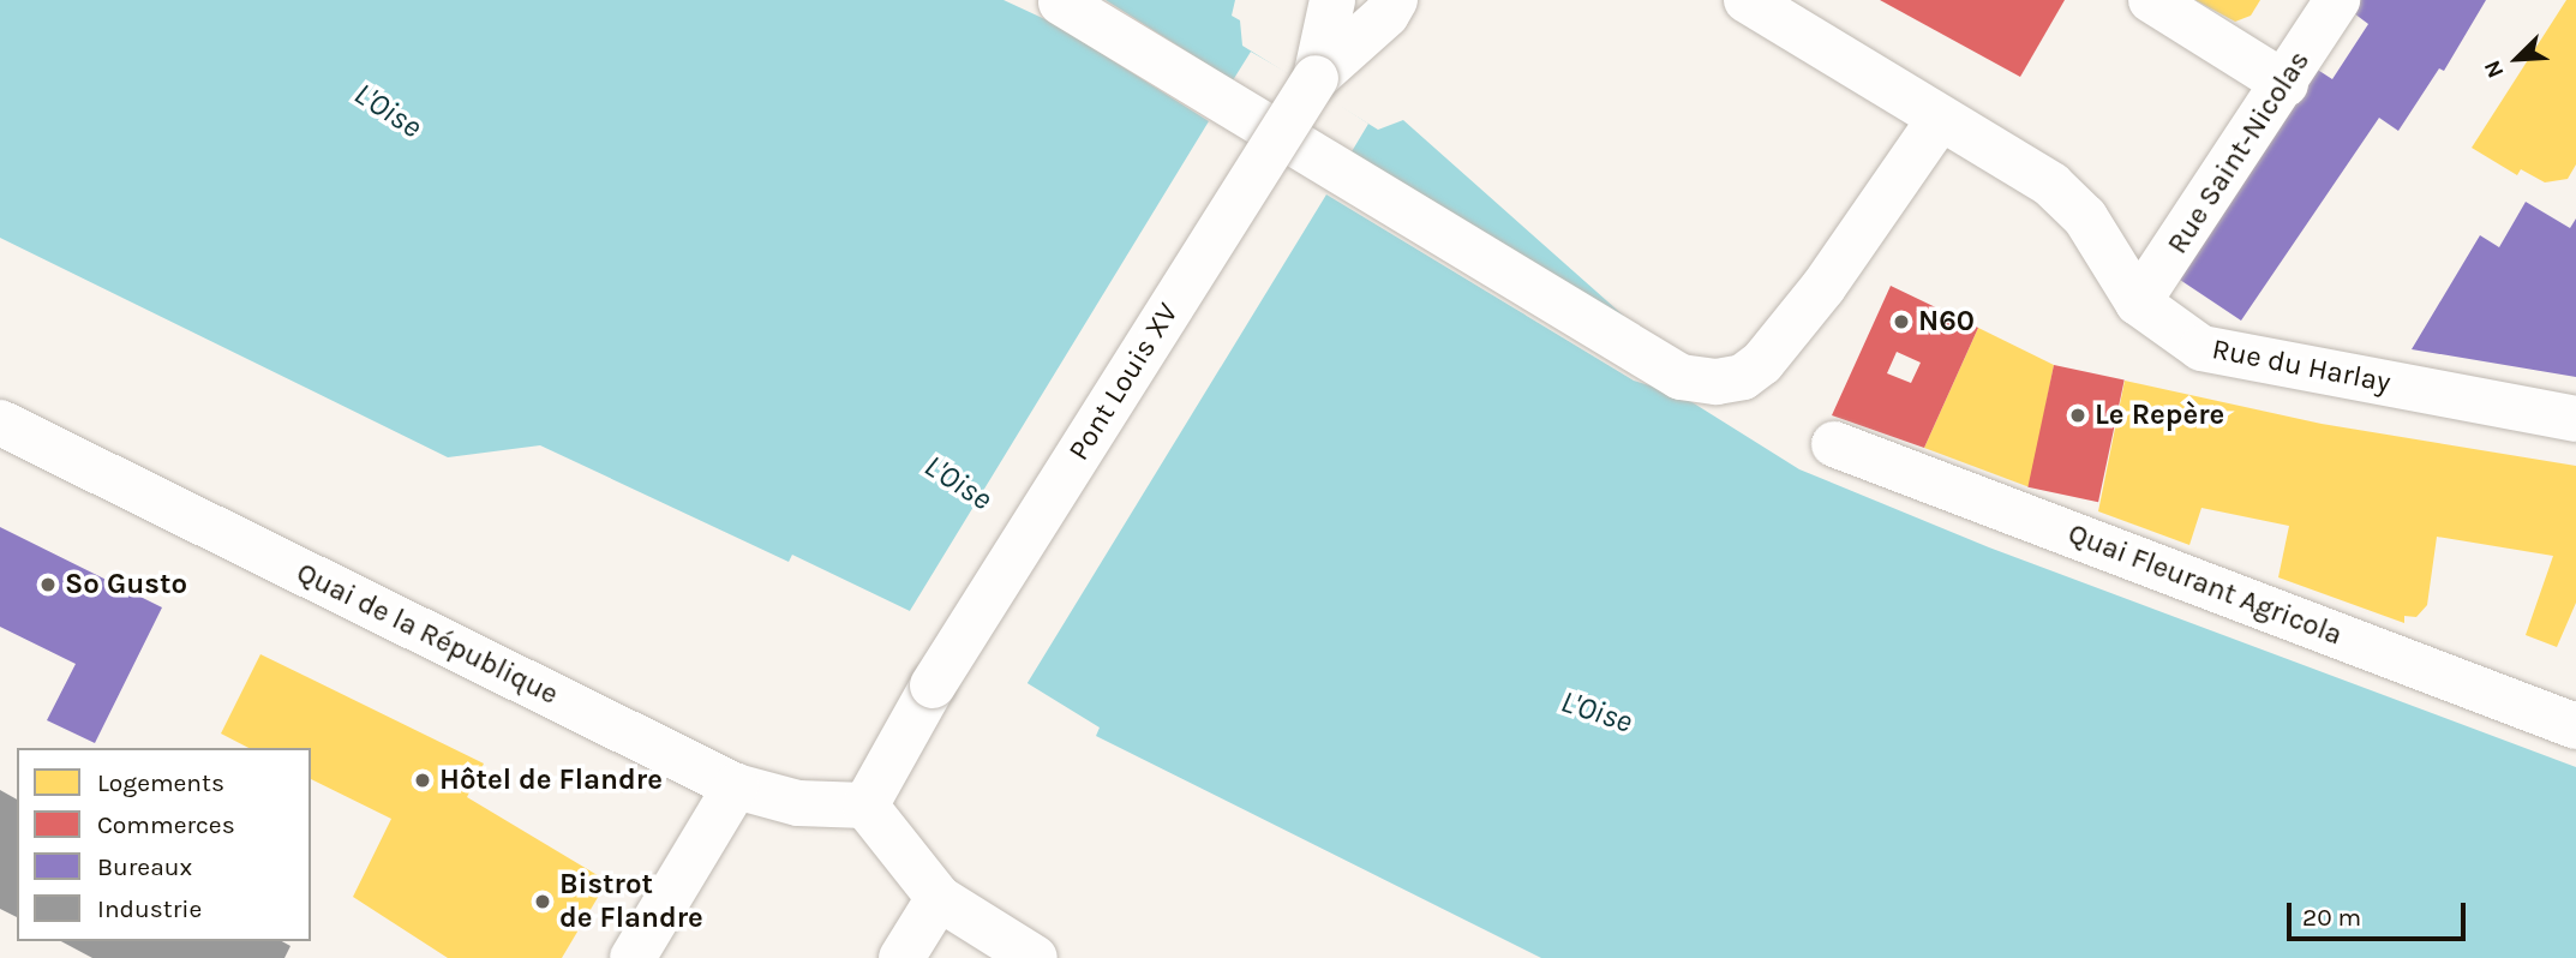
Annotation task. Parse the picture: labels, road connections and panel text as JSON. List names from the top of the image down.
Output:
{
  "streets": {
    "street": [
      "Rue Saint-Nicolas",
      "Rue du Harlay",
      "Pont Louis XV",
      "Quai Fleurant Agricola",
      "Quai de la République"
    ]
  },
  "crossings": [
    ["Rue Saint-Nicolas", "Rue du Harlay"],
    ["Pont Louis XV", "Quai de la République"]
  ],
  "water": ["L'Oise"],
  "places": [
    "N60",
    "Le Repère",
    "So Gusto",
    "Hôtel de Flandre",
    "Bistrot de Flandre"
  ],
  "legend": [
    "Logements",
    "Commerces",
    "Bureaux",
    "Industrie"
  ],
  "scale_bar": "20 m",
  "north": "bottom left"
}
